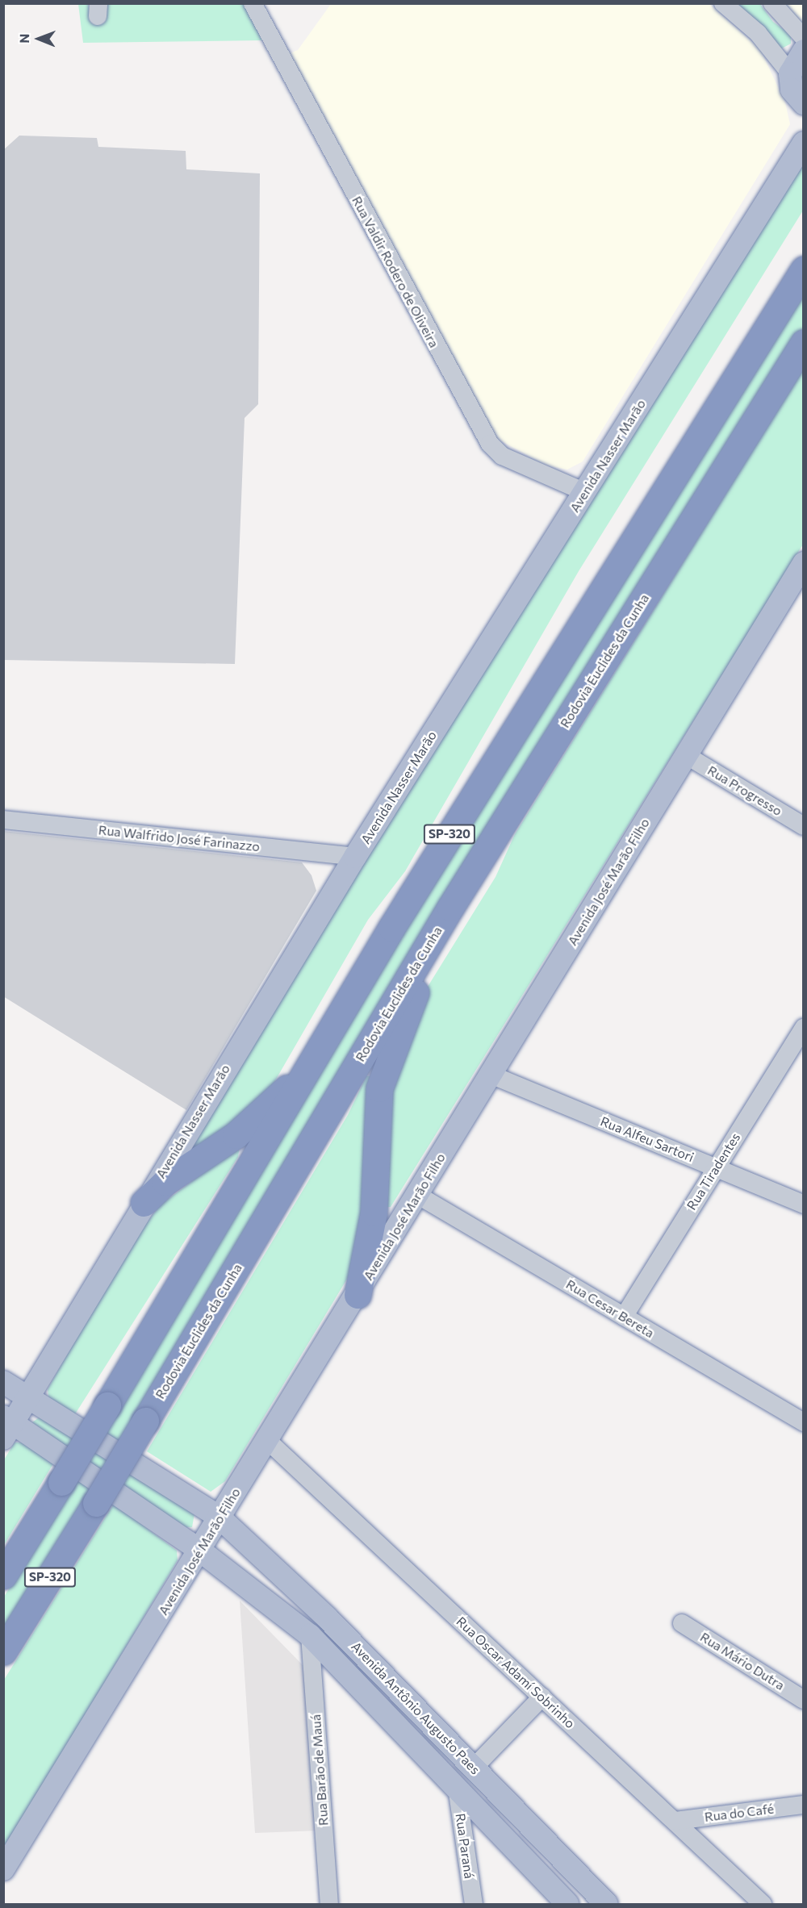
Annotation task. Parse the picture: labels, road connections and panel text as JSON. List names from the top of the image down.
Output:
{
  "streets": {
    "highway": ["Rodovia Euclides da Cunha", "SP-320"],
    "main road": ["Avenida Nasser Marão", "Avenida José Marão Filho", "Avenida Antônio Augusto Paes"],
    "street": [
      "Rua Valdir Rodero de Oliveira",
      "Rua Progresso",
      "Rua Walfrido José Farinazzo",
      "Rua Alfeu Sartori",
      "Rua Tiradentes",
      "Rua Cesar Bereta",
      "Rua Mário Dutra",
      "Rua Oscar Adamí Sobrinho",
      "Rua Barão de Mauá",
      "Rua do Café",
      "Rua Paraná"
    ]
  },
  "crossings": [
    ["Rua Valdir Rodero de Oliveira", "Avenida Nasser Marão"],
    ["Avenida Nasser Marão", "Rua Walfrido José Farinazzo"],
    ["Avenida Nasser Marão", "Avenida Antônio Augusto Paes"],
    ["Rua Progresso", "Avenida José Marão Filho"],
    ["Avenida José Marão Filho", "Rua Alfeu Sartori"],
    ["Avenida José Marão Filho", "Rua Cesar Bereta"],
    ["Avenida José Marão Filho", "Rua Oscar Adamí Sobrinho"],
    ["Avenida José Marão Filho", "Avenida Antônio Augusto Paes"],
    ["Rua Alfeu Sartori", "Rua Tiradentes"],
    ["Rua Tiradentes", "Rua Cesar Bereta"],
    ["Rua Oscar Adamí Sobrinho", "Rua do Café"],
    ["Avenida Antônio Augusto Paes", "Rua Barão de Mauá"],
    ["Avenida Antônio Augusto Paes", "Rua Paraná"]
  ],
  "north": "left"
}
